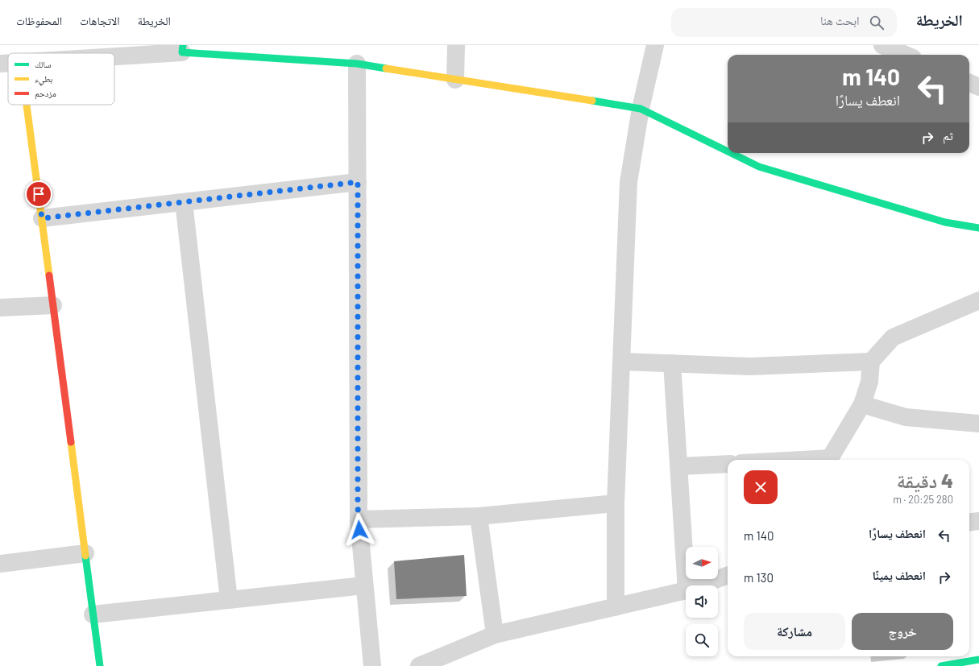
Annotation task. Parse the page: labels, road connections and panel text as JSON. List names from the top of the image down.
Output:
{
  "legend": ["سالك", "بطيء", "مزدحم"],
  "north": "right",
  "page": {
    "header": "الخريطة",
    "search": "ابحث هنا",
    "nav": ["الخريطة", "الاتجاهات", "المحفوظات"],
    "turn": ["140 m", "انعطف يسارًا"],
    "then": "ثم",
    "heading": ["4 دقيقة", "280 m · 20:25"],
    "list": [
      {
        "name": "انعطف يسارًا",
        "value": "140 m"
      },
      {
        "name": "انعطف يمينًا",
        "value": "130 m"
      }
    ],
    "buttons": ["خروج", "مشاركة"]
  }
}
